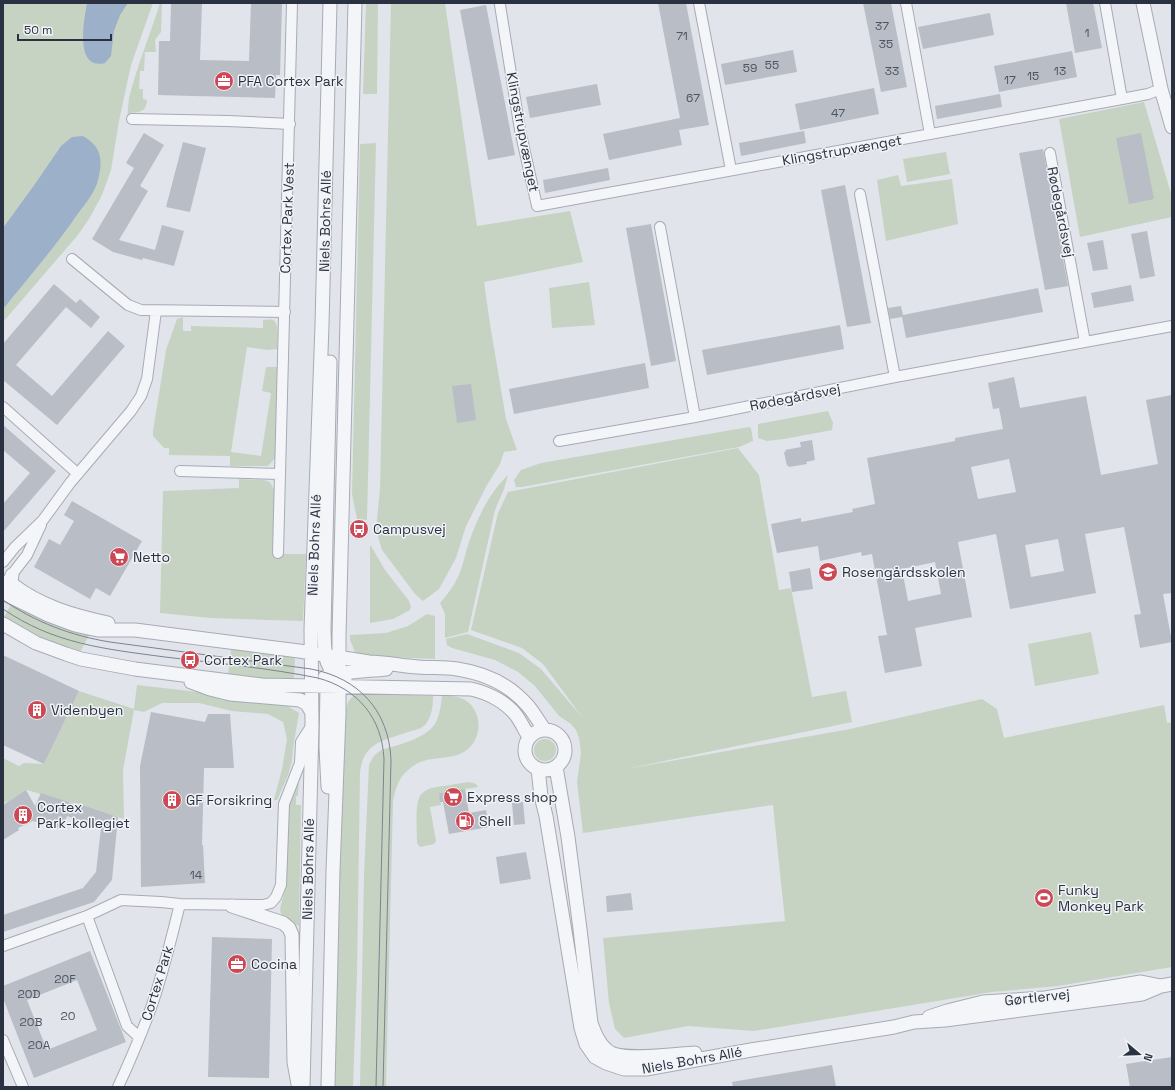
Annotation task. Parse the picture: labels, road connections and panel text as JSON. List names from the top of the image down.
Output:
{
  "streets": {
    "street": [
      "Klingstrupvænget",
      "Rødegårdsvej",
      "Cortex Park Vest",
      "Niels Bohrs Allé",
      "Cortex Park",
      "Gørtlervej"
    ]
  },
  "crossings": [
    ["Niels Bohrs Allé", "Gørtlervej"]
  ],
  "places": {
    "office": ["PFA Cortex Park", "Cocina"],
    "bus stop": ["Campusvej", "Cortex Park"],
    "supermarket": ["Netto", "Express shop"],
    "school or university": ["Rosengårdsskolen"],
    "building": ["Videnbyen", "GF Forsikring", "Cortex Park-kollegiet"],
    "fuel station": ["Shell"],
    "sports": ["Funky Monkey Park"]
  },
  "house_numbers": [
    "37",
    "1",
    "71",
    "35",
    "55",
    "59",
    "33",
    "13",
    "15",
    "17",
    "67",
    "47",
    "14",
    "20F",
    "20D",
    "20",
    "20B",
    "20A"
  ],
  "scale_bar": "50 m",
  "north": "right"
}
